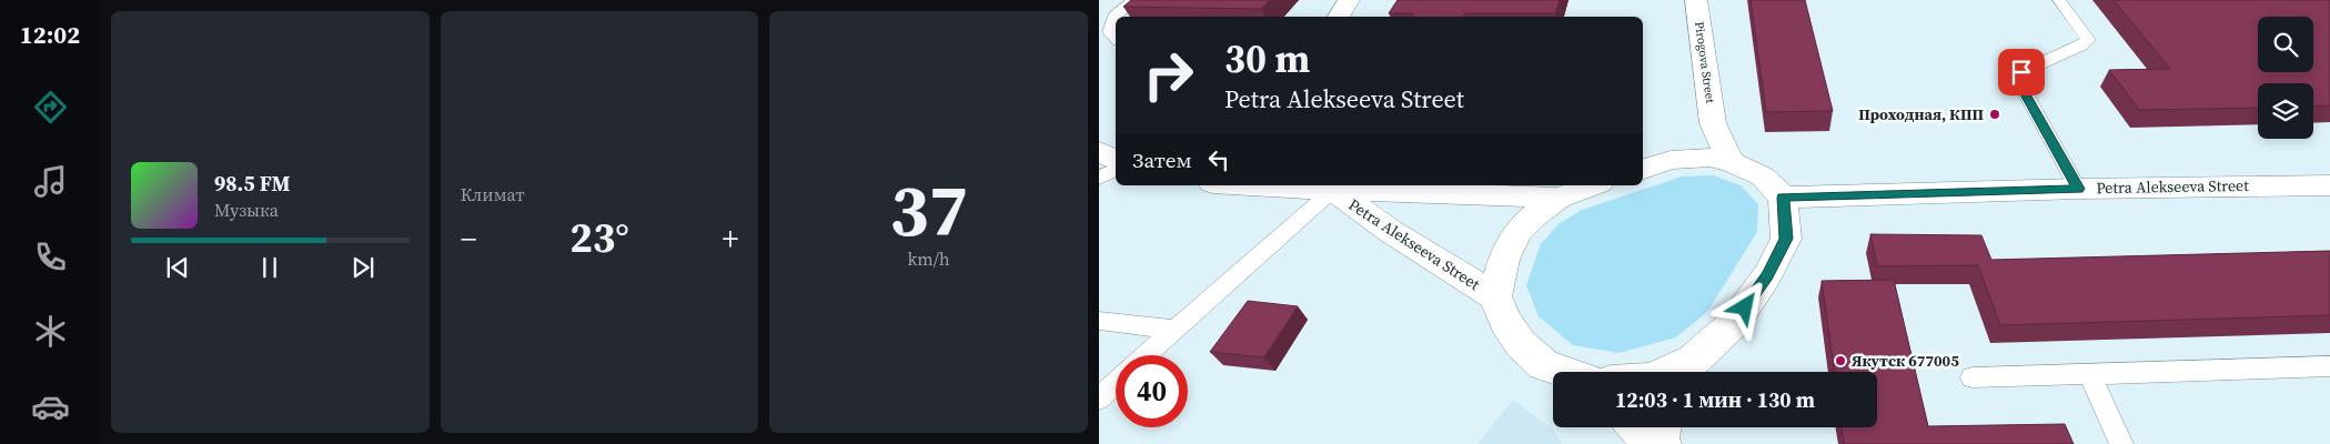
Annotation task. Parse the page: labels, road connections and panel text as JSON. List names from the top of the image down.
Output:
{
  "streets": {
    "street": ["Pirogova Street", "Petra Alekseeva Street"]
  },
  "places": ["Проходная, КПП", "Якутск 677005"],
  "page": {
    "tabs": "12:02",
    "tile": [
      "Климат",
      ["37", "km/h"]
    ],
    "turn": ["30 m", "Petra Alekseeva Street"],
    "then": "Затем",
    "song": ["98.5 FM", "Музыка"],
    "heat": ["−", "23°", "+"],
    "limit": "40",
    "trip": "12:03 · 1 мин · 130 m"
  }
}
